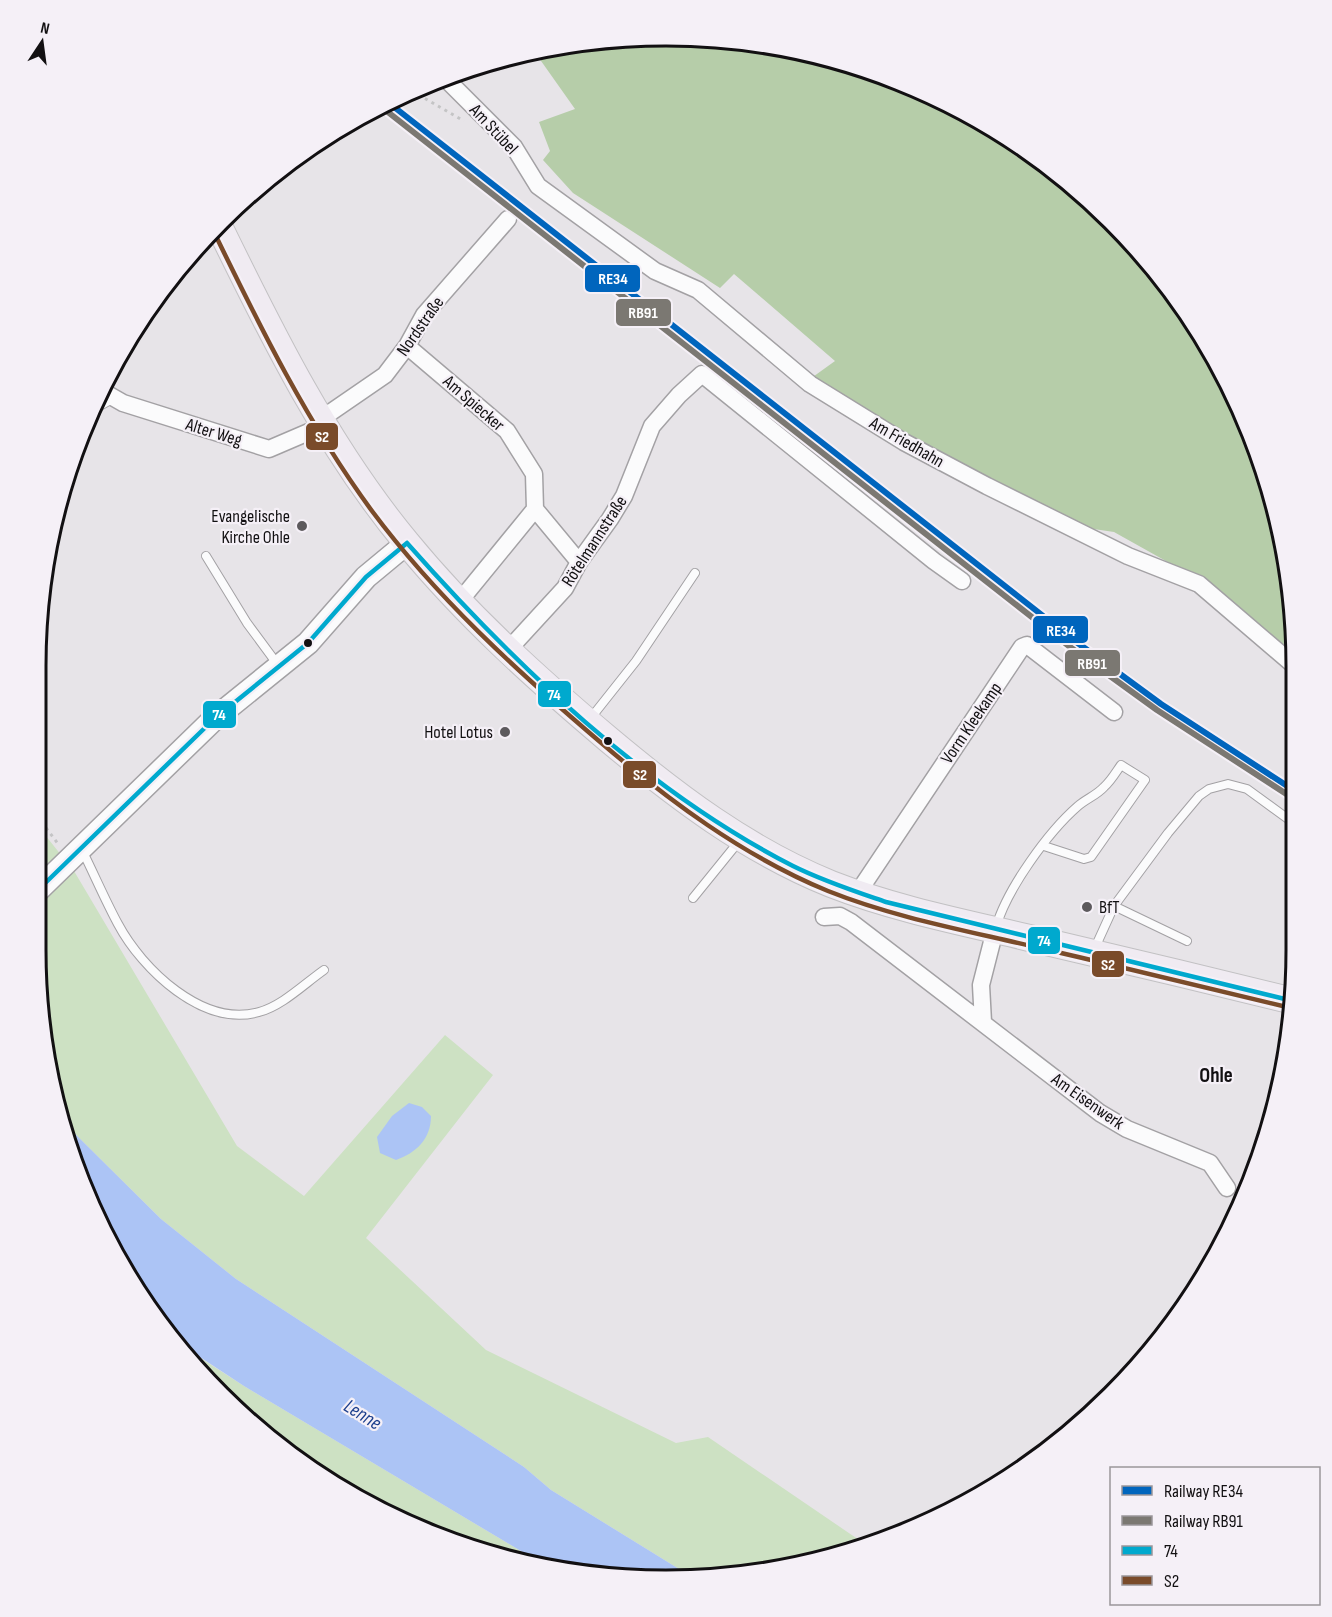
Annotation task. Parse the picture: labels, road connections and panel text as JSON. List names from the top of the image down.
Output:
{
  "streets": {
    "street": [
      "Am Stübel",
      "Nordstraße",
      "Am Spiecker",
      "Alter Weg",
      "Am Friedhahn",
      "Rötelmannstraße",
      "Vorm Kleekamp",
      "Am Eisenwerk"
    ]
  },
  "crossings": [
    ["Am Stübel", "Am Friedhahn"],
    ["Nordstraße", "Am Spiecker"],
    ["Nordstraße", "Alter Weg"]
  ],
  "districts": ["Ohle"],
  "water": ["Lenne"],
  "places": ["Evangelische Kirche Ohle", "Hotel Lotus", "BfT"],
  "lines": [
    "rail line RE34",
    "rail line RB91",
    "transit line S2",
    "transit line 74"
  ],
  "legend": [
    "Railway RE34",
    "Railway RB91",
    "74",
    "S2"
  ],
  "north": "top"
}
